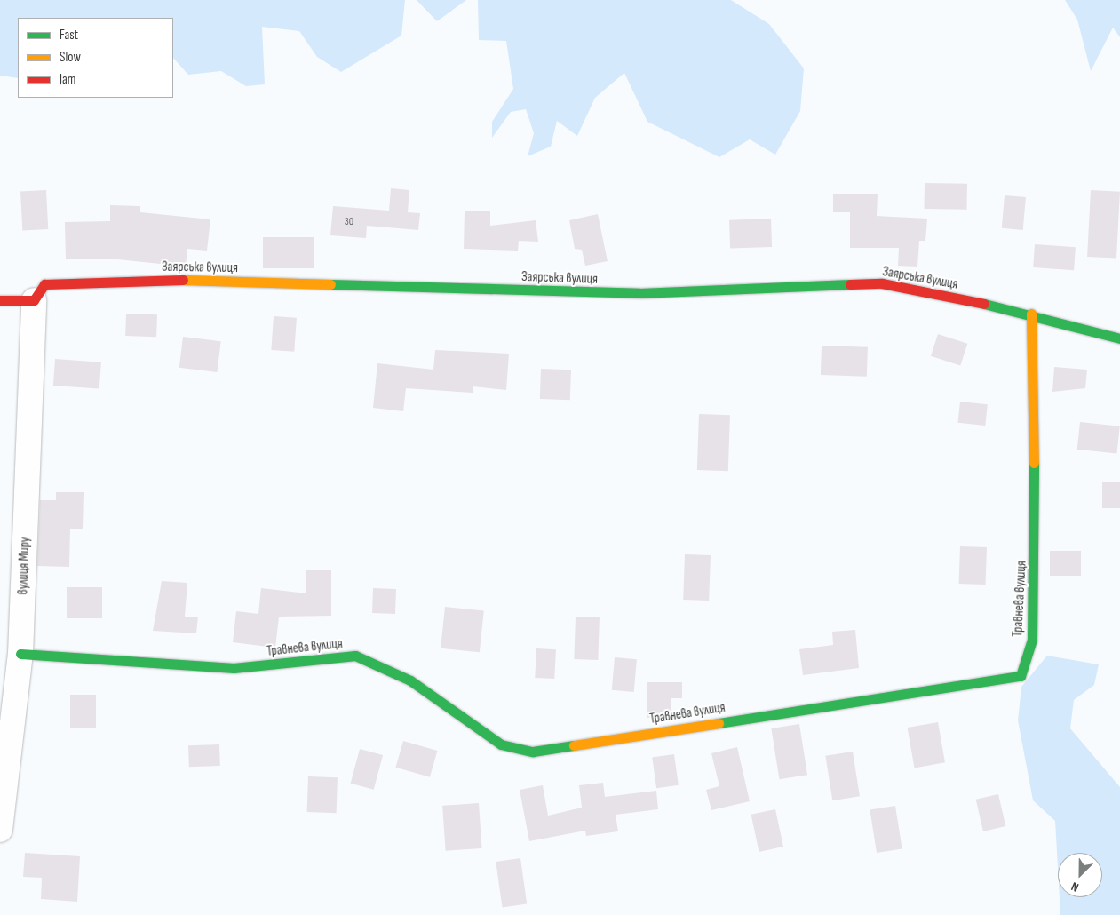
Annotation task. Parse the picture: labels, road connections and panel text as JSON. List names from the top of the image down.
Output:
{
  "streets": {
    "street": ["Заярська вулиця", "вулиця Миру", "Травнева вулиця"]
  },
  "crossings": [
    ["Заярська вулиця", "вулиця Миру"],
    ["Заярська вулиця", "Травнева вулиця"],
    ["вулиця Миру", "Травнева вулиця"]
  ],
  "house_numbers": ["30"],
  "legend": ["Fast", "Slow", "Jam"],
  "north": "bottom left"
}
